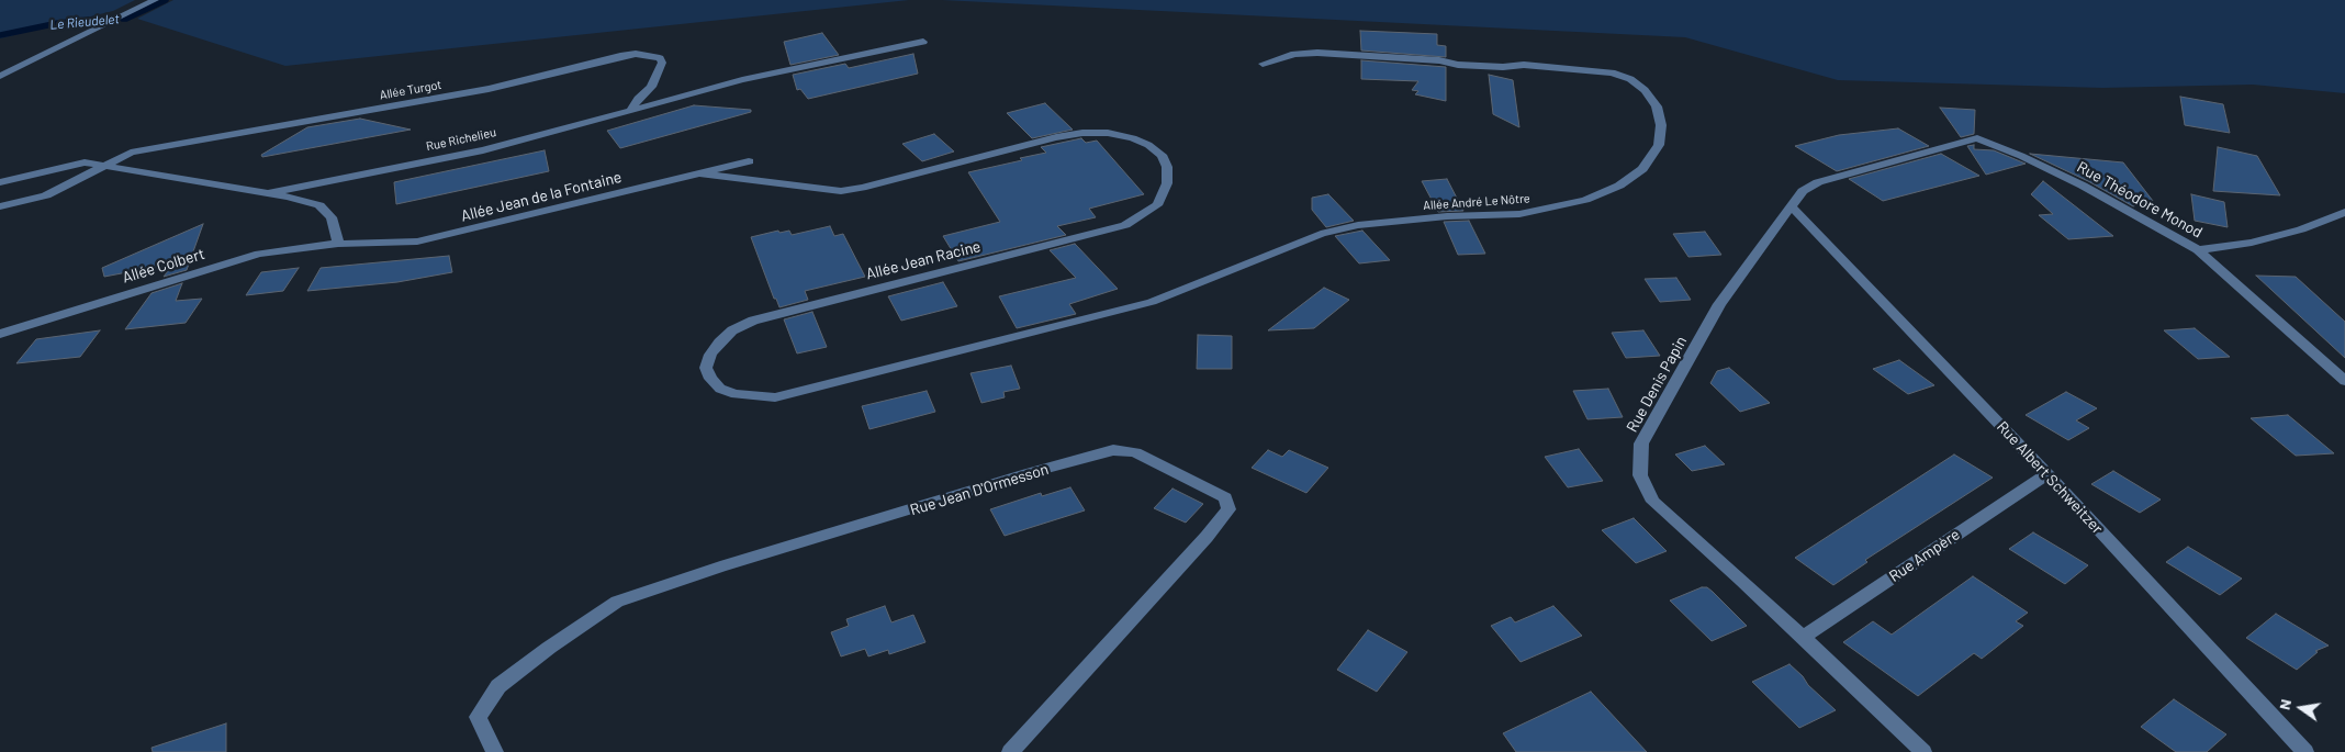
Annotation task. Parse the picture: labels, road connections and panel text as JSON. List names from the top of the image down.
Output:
{
  "streets": {
    "street": [
      "Allée Turgot",
      "Rue Richelieu",
      "Allée Jean de la Fontaine",
      "Rue Théodore Monod",
      "Allée André Le Nôtre",
      "Allée Jean Racine",
      "Allée Colbert",
      "Rue Denis Papin",
      "Rue Albert Schweitzer",
      "Rue Jean D'Ormesson",
      "Rue Ampère"
    ]
  },
  "crossings": [
    ["Allée Turgot", "Rue Richelieu"],
    ["Allée Jean de la Fontaine", "Allée Jean Racine"],
    ["Allée Jean de la Fontaine", "Allée Colbert"],
    ["Rue Théodore Monod", "Rue Denis Papin"],
    ["Allée André Le Nôtre", "Allée Jean Racine"],
    ["Rue Denis Papin", "Rue Albert Schweitzer"],
    ["Rue Denis Papin", "Rue Ampère"],
    ["Rue Albert Schweitzer", "Rue Ampère"]
  ],
  "water": ["Le Rieudelet"],
  "north": "left"
}
